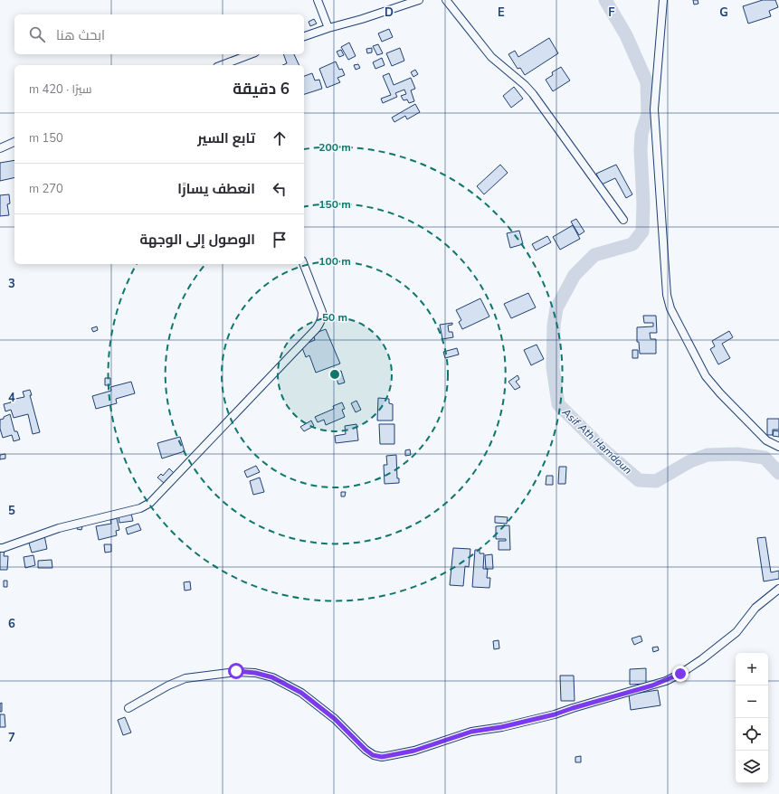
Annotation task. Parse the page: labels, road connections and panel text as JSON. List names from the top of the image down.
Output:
{
  "water": ["Asif Ath Hamdoun"],
  "page": {
    "search": "ابحث هنا",
    "heading": ["6 دقيقة", "سيرًا · 420 m"],
    "list": [
      ["تابع السير", "150 m"],
      ["انعطف يسارًا", "270 m"],
      "الوصول إلى الوجهة"
    ],
    "map_buttons": ["+", "−"]
  },
  "grid": {
    "columns": [
      "D",
      "E",
      "F",
      "G"
    ],
    "rows": [
      "3",
      "4",
      "5",
      "6",
      "7"
    ]
  },
  "rings": [
    "200 m",
    "150 m",
    "100 m",
    "50 m"
  ]
}
